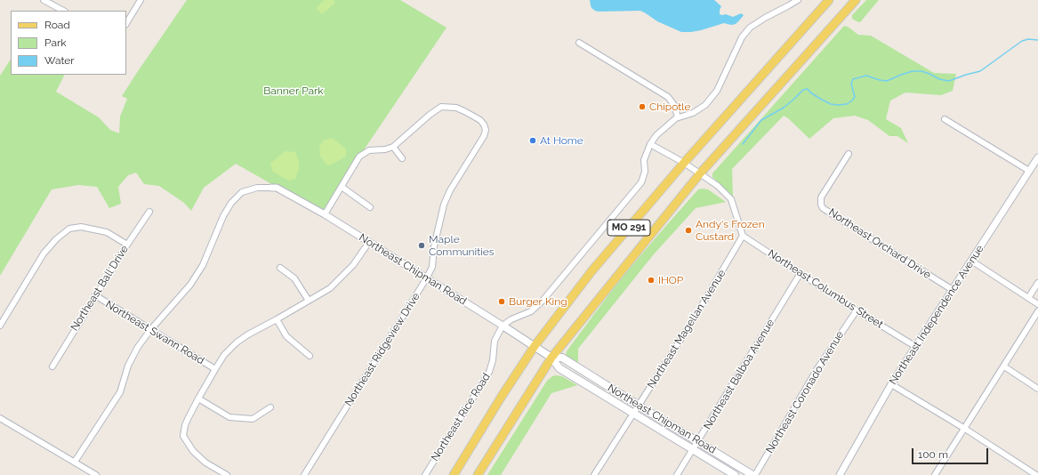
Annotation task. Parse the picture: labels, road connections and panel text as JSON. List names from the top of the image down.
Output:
{
  "streets": {
    "main road": ["MO 291", "Northeast Chipman Road"],
    "street": [
      "Northeast Orchard Drive",
      "Northeast Ball Drive",
      "Northeast Columbus Street",
      "Northeast Independence Avenue",
      "Northeast Magellan Avenue",
      "Northeast Swann Road",
      "Northeast Ridgeview Drive",
      "Northeast Balboa Avenue",
      "Northeast Coronado Avenue",
      "Northeast Rice Road"
    ]
  },
  "crossings": [
    ["MO 291", "Northeast Chipman Road"],
    ["Northeast Orchard Drive", "Northeast Independence Avenue"],
    ["Northeast Chipman Road", "Northeast Magellan Avenue"],
    ["Northeast Chipman Road", "Northeast Ridgeview Drive"],
    ["Northeast Chipman Road", "Northeast Balboa Avenue"],
    ["Northeast Chipman Road", "Northeast Coronado Avenue"],
    ["Northeast Chipman Road", "Northeast Rice Road"],
    ["Northeast Ball Drive", "Northeast Swann Road"],
    ["Northeast Columbus Street", "Northeast Independence Avenue"],
    ["Northeast Columbus Street", "Northeast Magellan Avenue"],
    ["Northeast Columbus Street", "Northeast Balboa Avenue"],
    ["Northeast Columbus Street", "Northeast Coronado Avenue"]
  ],
  "parks": ["Banner Park"],
  "places": [
    "Chipotle",
    "At Home",
    "Andy's Frozen Custard",
    "Maple Communities",
    "IHOP",
    "Burger King"
  ],
  "legend": ["Road", "Park", "Water"],
  "scale_bar": "100 m"
}
